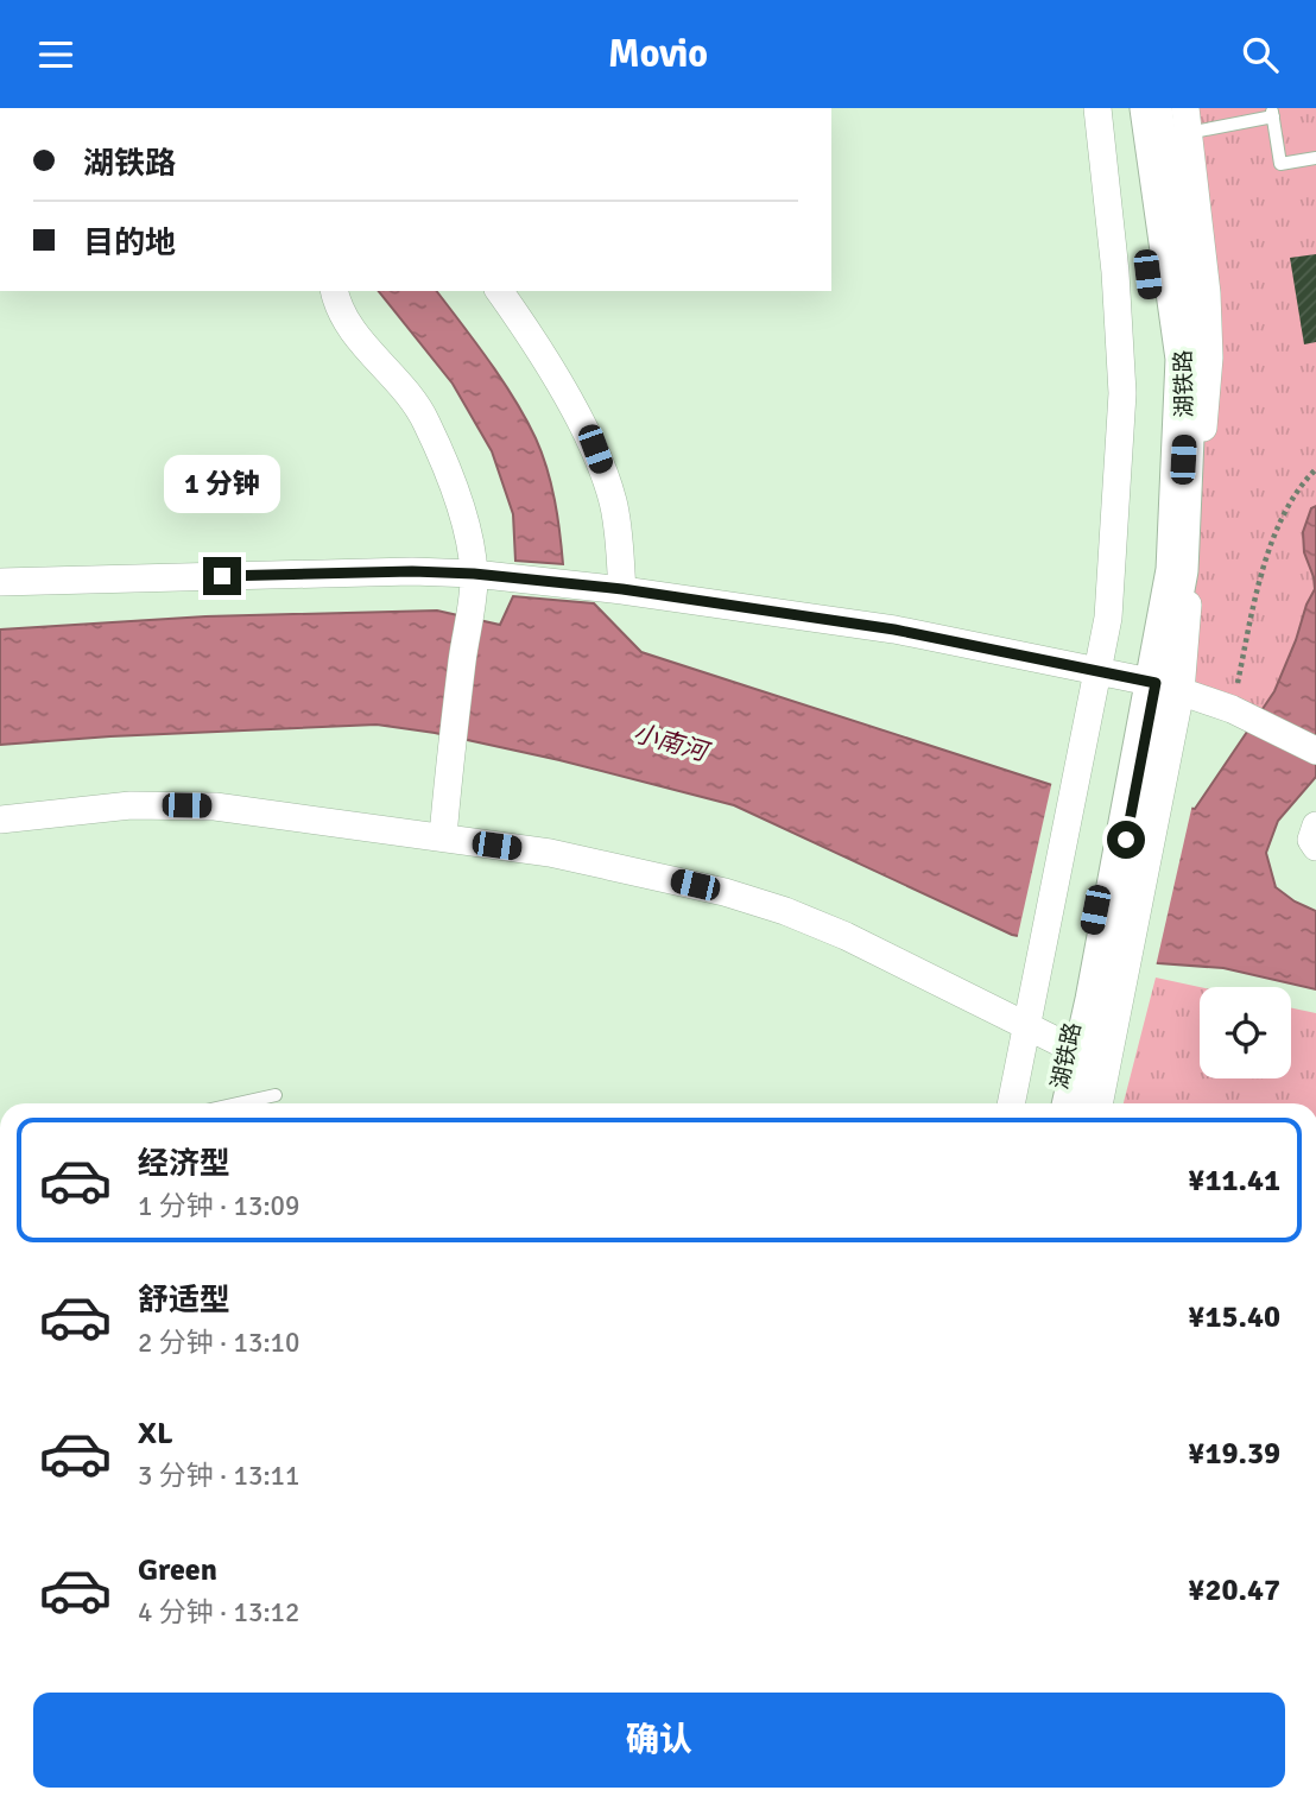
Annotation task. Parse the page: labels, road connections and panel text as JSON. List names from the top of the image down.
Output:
{
  "streets": {
    "main road": ["湖铁路"]
  },
  "water": ["小南河"],
  "page": {
    "header": "Movio",
    "banner": ["湖铁路", "目的地"],
    "bubble": "1 分钟",
    "list": [
      {
        "name": "经济型",
        "note": "1 分钟 · 13:09",
        "value": "¥11.41"
      },
      {
        "name": "舒适型",
        "note": "2 分钟 · 13:10",
        "value": "¥15.40"
      },
      {
        "name": "XL",
        "note": "3 分钟 · 13:11",
        "value": "¥19.39"
      },
      {
        "name": "Green",
        "note": "4 分钟 · 13:12",
        "value": "¥20.47"
      }
    ],
    "buttons": "确认"
  }
}
